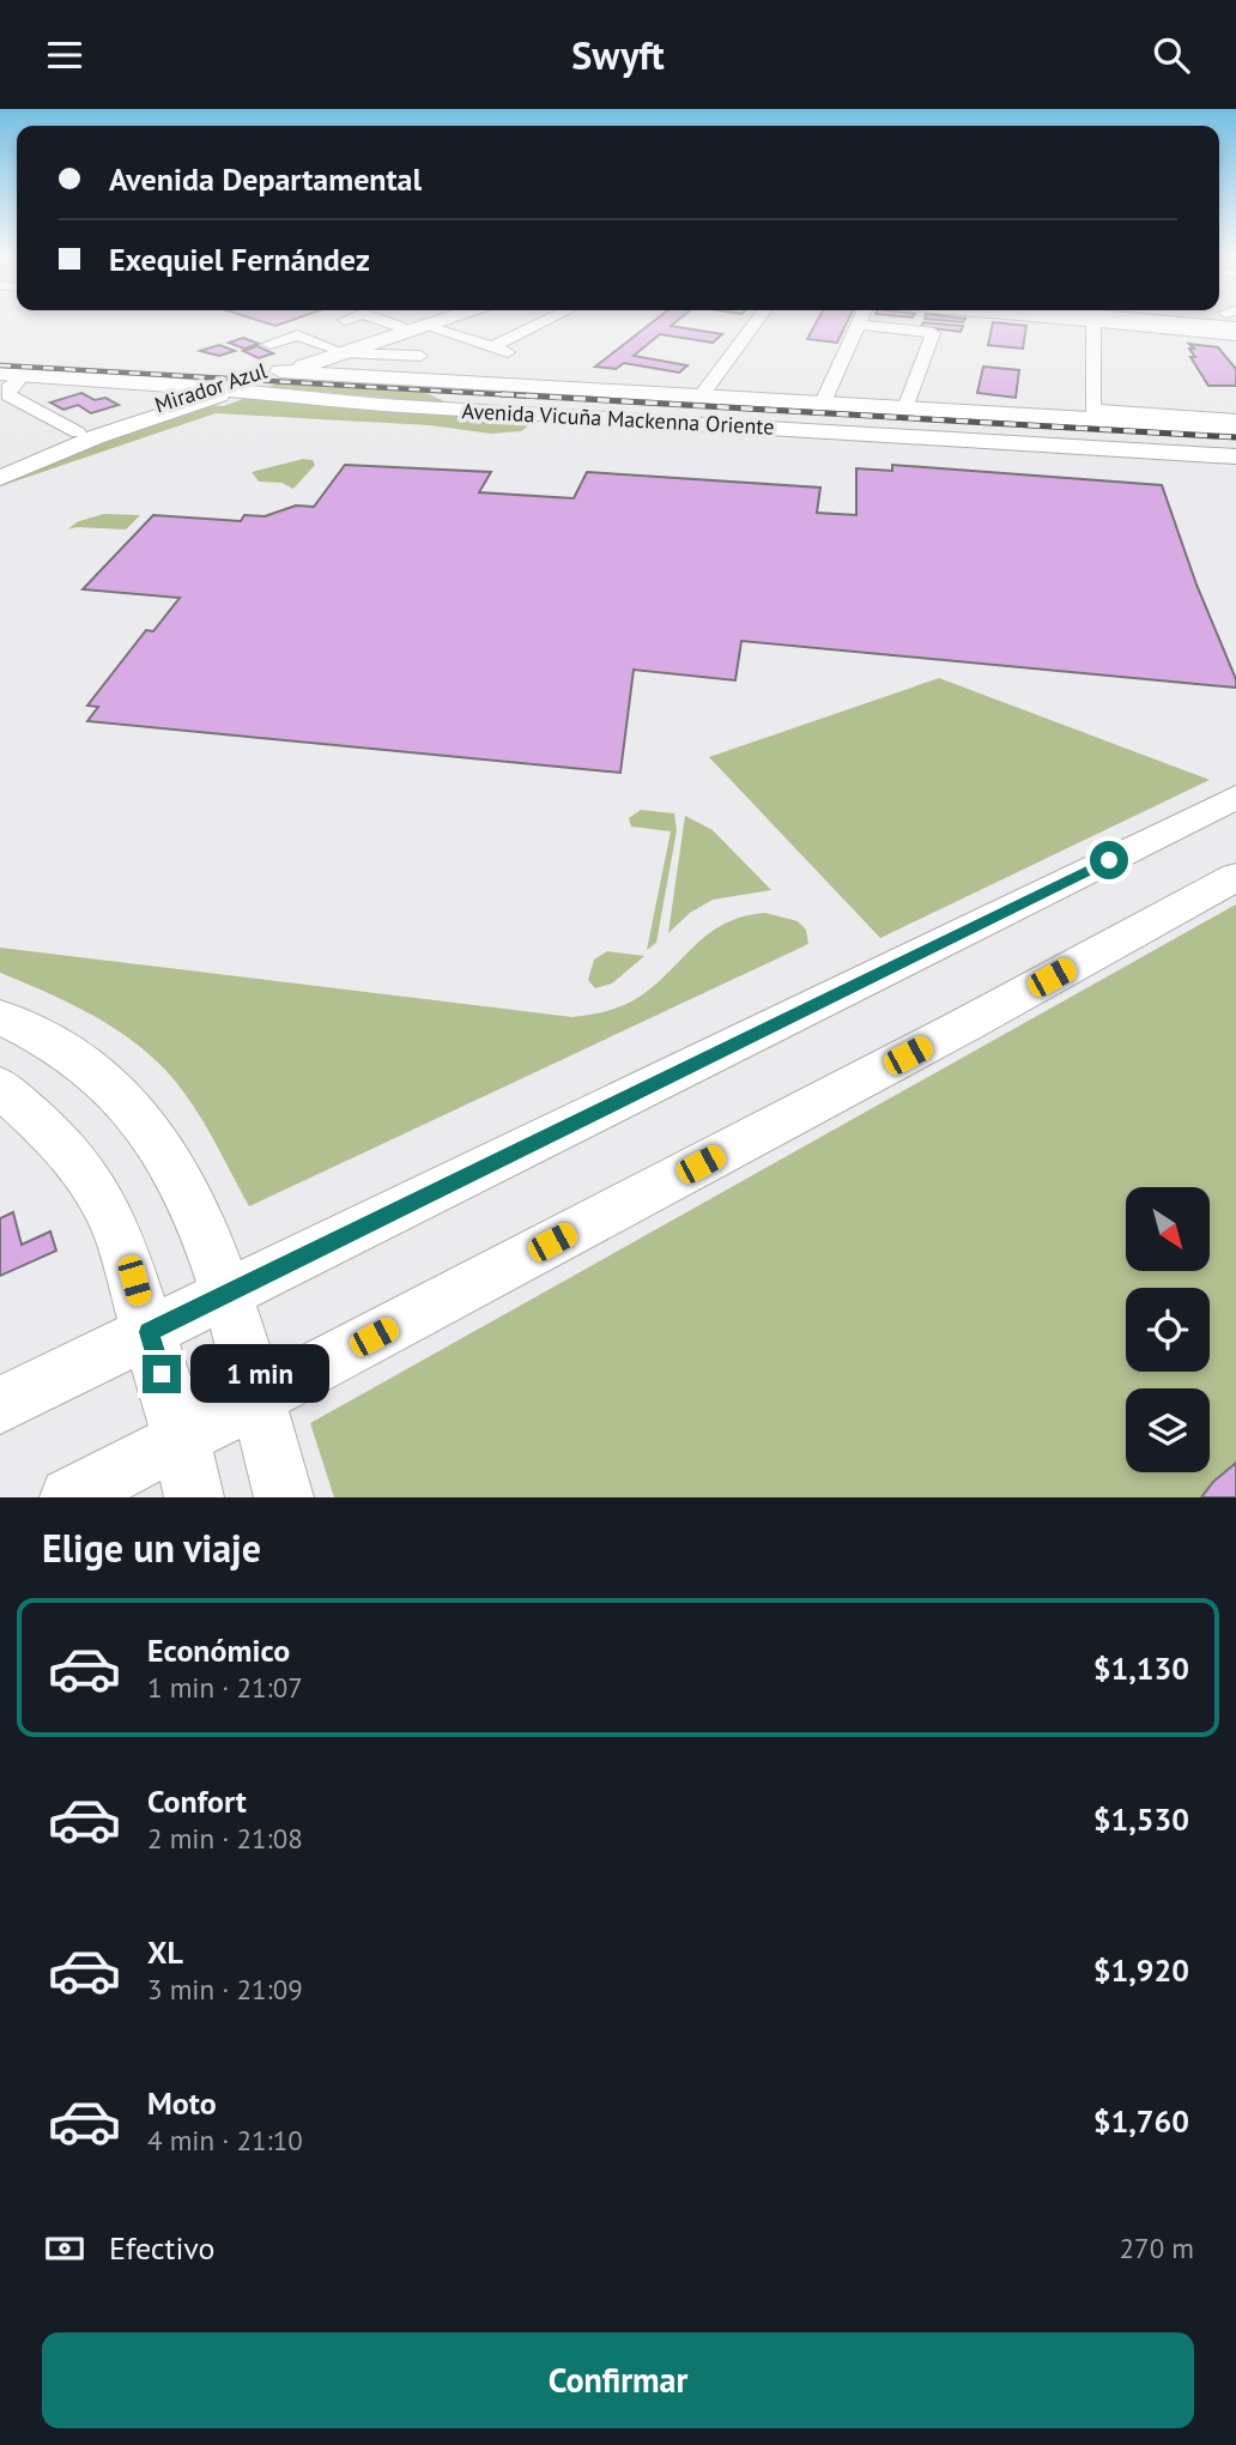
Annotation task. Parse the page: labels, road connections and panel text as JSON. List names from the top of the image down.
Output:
{
  "streets": {
    "main road": ["Mirador Azul", "Avenida Vicuña Mackenna Oriente"]
  },
  "crossings": [
    ["Mirador Azul", "Avenida Vicuña Mackenna Oriente"]
  ],
  "north": "bottom right",
  "page": {
    "header": "Swyft",
    "banner": ["Avenida Departamental", "Exequiel Fernández"],
    "bubble": "1 min",
    "heading": "Elige un viaje",
    "list": [
      {
        "name": "Económico",
        "note": "1 min · 21:07",
        "value": "$1,130"
      },
      {
        "name": "Confort",
        "note": "2 min · 21:08",
        "value": "$1,530"
      },
      {
        "name": "XL",
        "note": "3 min · 21:09",
        "value": "$1,920"
      },
      {
        "name": "Moto",
        "note": "4 min · 21:10",
        "value": "$1,760"
      }
    ],
    "pay": ["Efectivo", "270 m"],
    "buttons": "Confirmar"
  }
}
